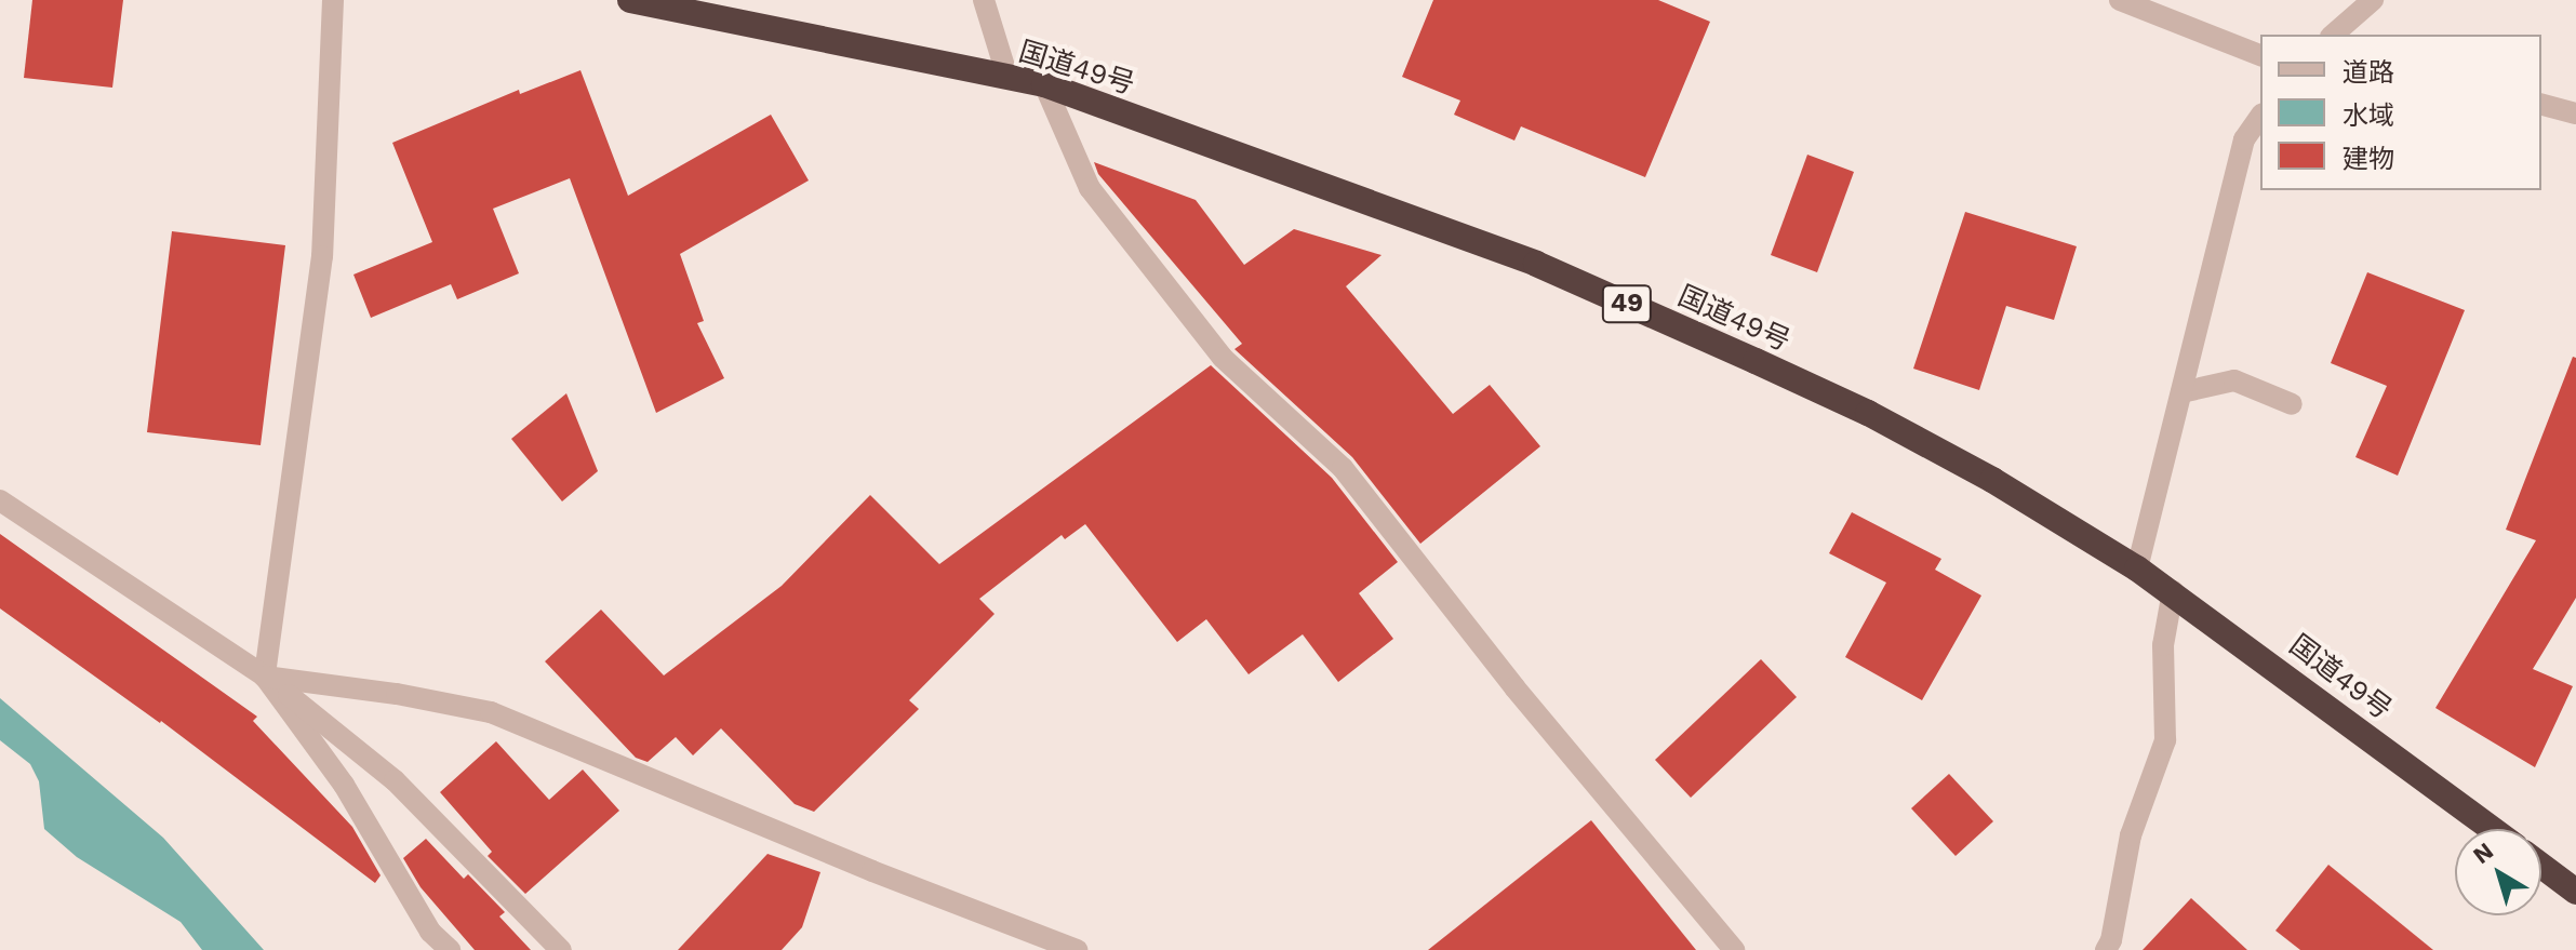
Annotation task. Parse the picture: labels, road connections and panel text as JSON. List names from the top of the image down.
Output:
{
  "streets": {
    "highway": ["国道49号", "49"]
  },
  "legend": ["道路", "水域", "建物"],
  "north": "top left"
}
